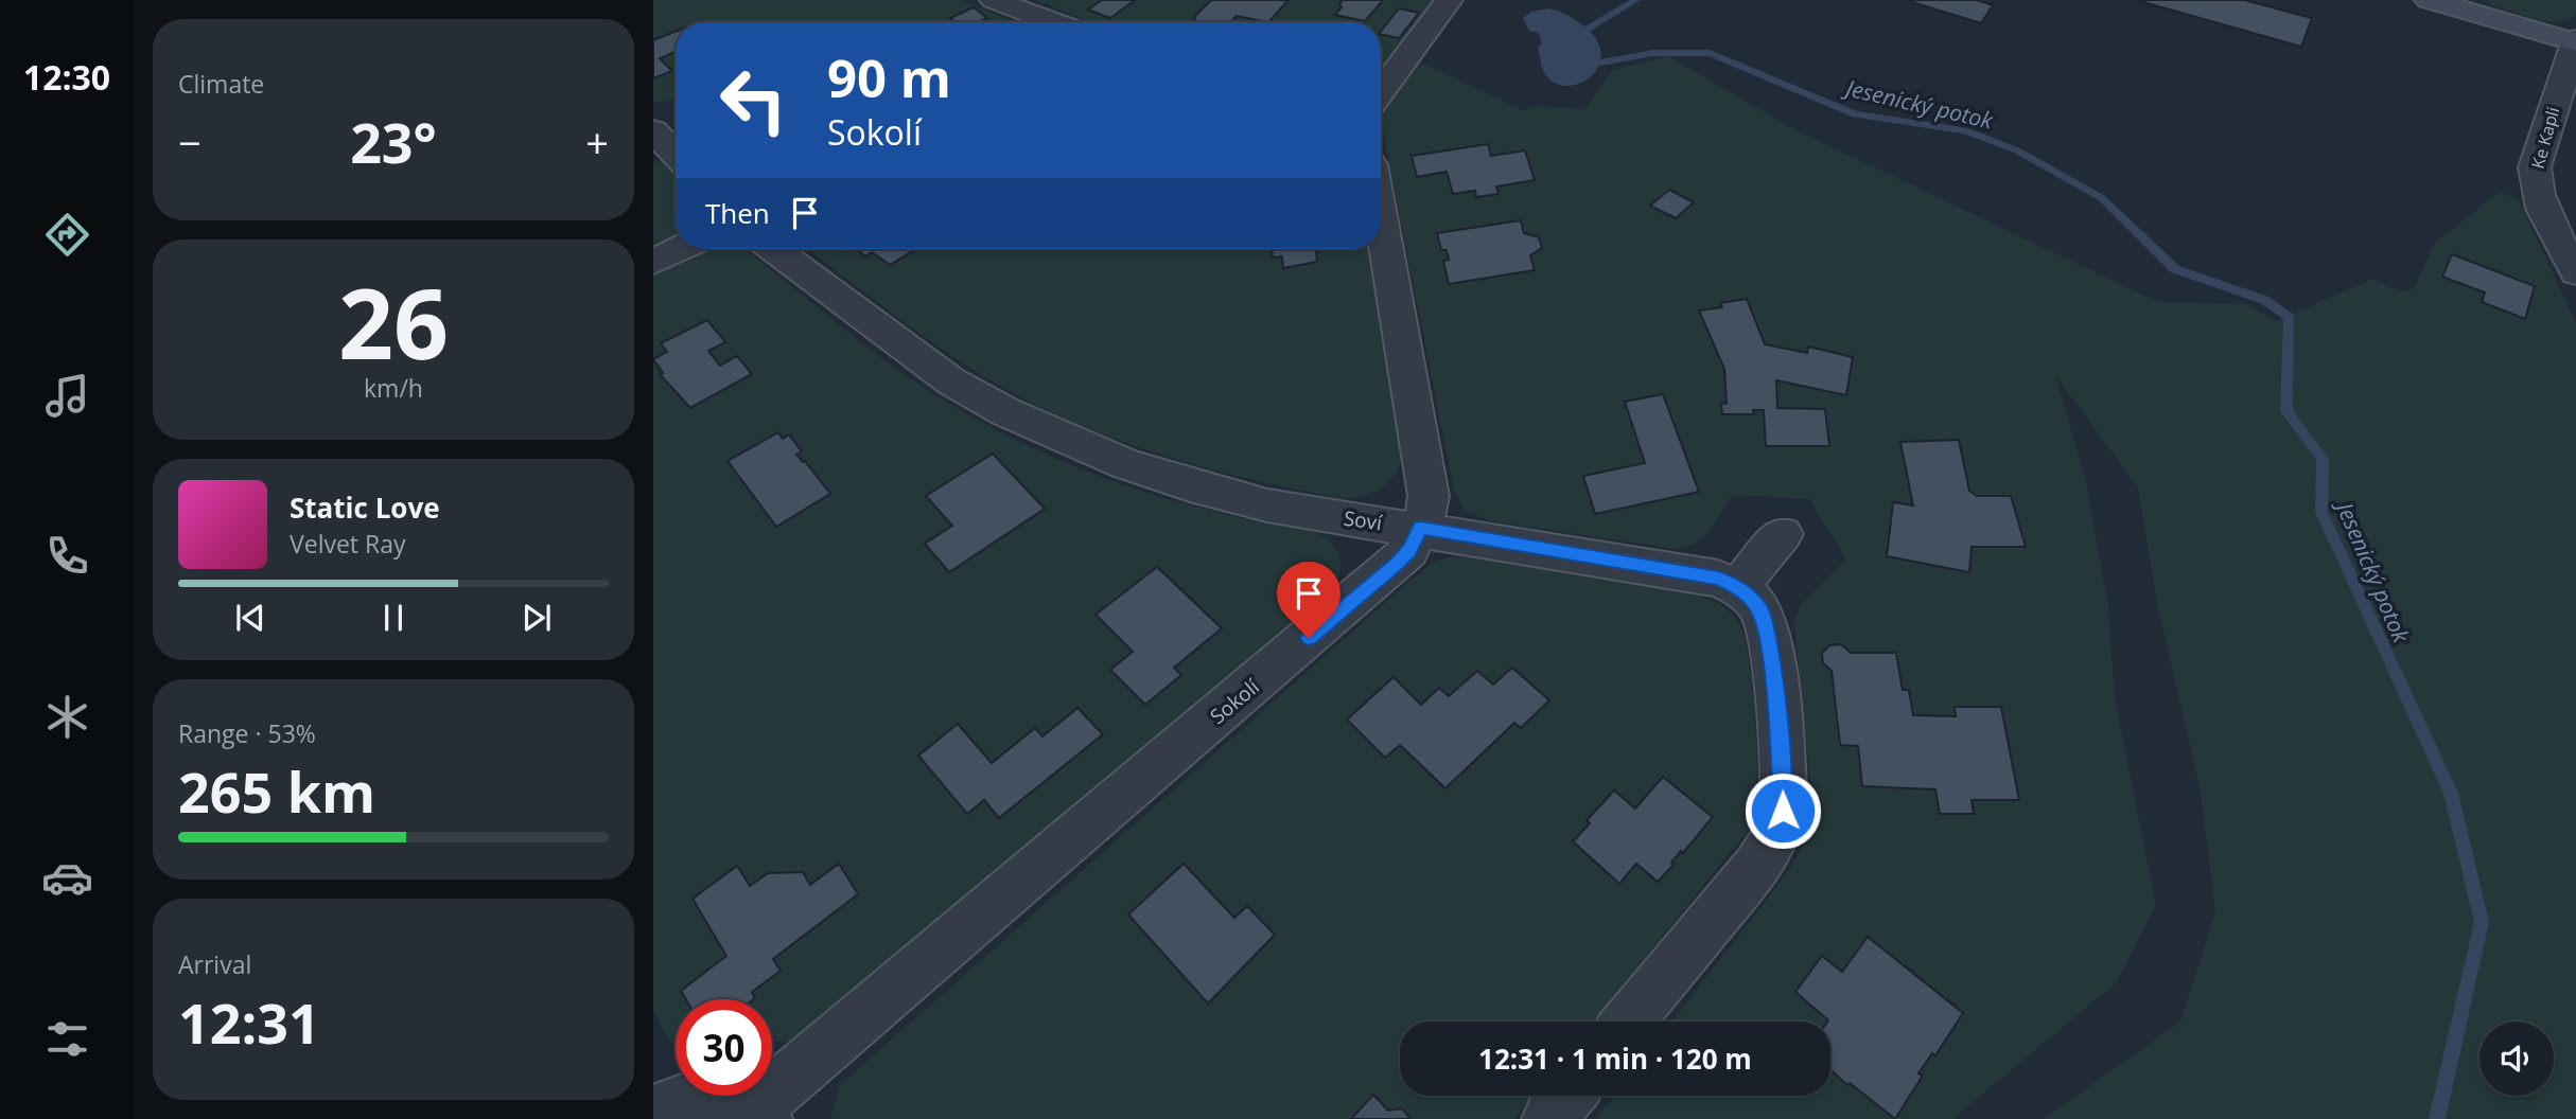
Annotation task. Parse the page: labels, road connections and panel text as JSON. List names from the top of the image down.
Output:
{
  "streets": {
    "street": ["Ke Kapli", "Soví", "Sokolí"]
  },
  "crossings": [
    ["Soví", "Sokolí"]
  ],
  "water": ["Jesenický potok"],
  "page": {
    "tabs": "12:30",
    "tile": [
      "Climate",
      ["26", "km/h"],
      ["Range · 53%", "265 km"],
      ["Arrival", "12:31"]
    ],
    "turn": ["90 m", "Sokolí"],
    "heat": ["−", "23°", "+"],
    "then": "Then",
    "song": ["Static Love", "Velvet Ray"],
    "limit": "30",
    "trip": "12:31 · 1 min · 120 m"
  }
}
